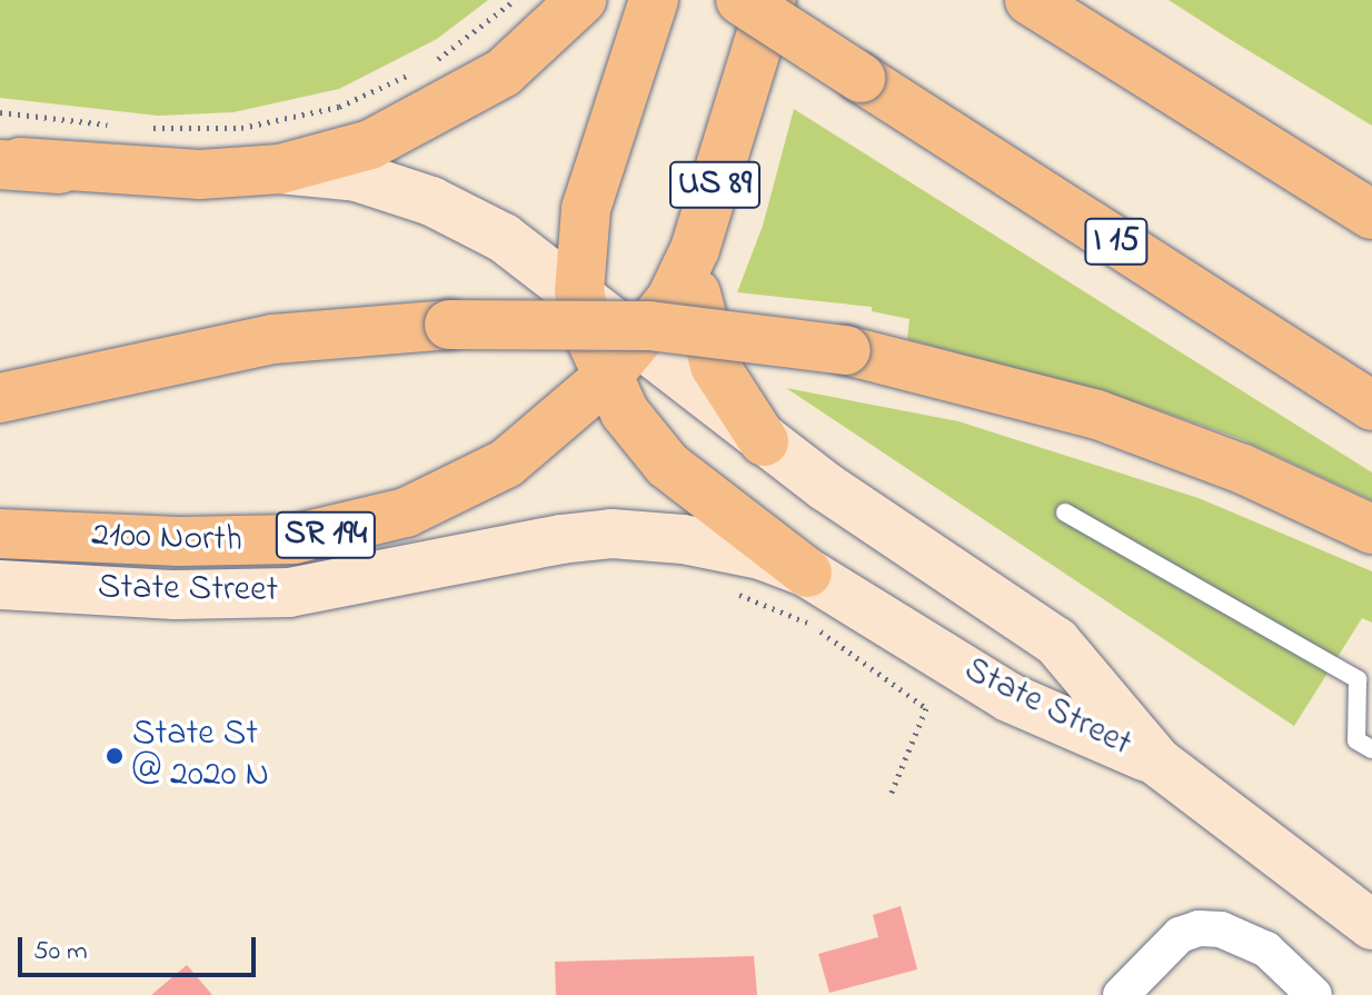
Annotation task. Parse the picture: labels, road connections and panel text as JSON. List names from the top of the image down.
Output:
{
  "streets": {
    "highway": [
      "US 89",
      "I 15",
      "SR 194",
      "2100 North"
    ],
    "main road": ["State Street"]
  },
  "crossings": [
    ["US 89", "SR 194"],
    ["US 89", "State Street"],
    ["SR 194", "2100 North"],
    ["SR 194", "State Street"]
  ],
  "places": ["State St @ 2020 N"],
  "scale_bar": "50 m"
}
